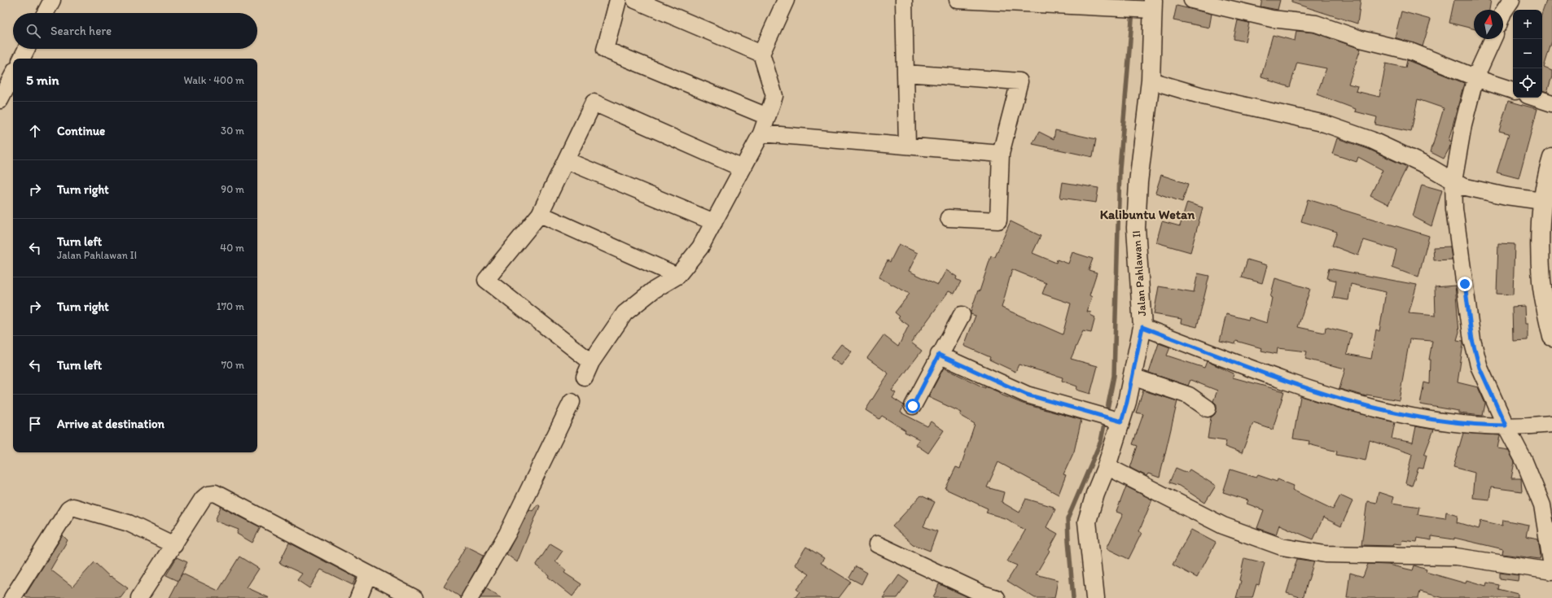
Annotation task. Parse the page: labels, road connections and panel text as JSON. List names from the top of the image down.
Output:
{
  "streets": {
    "street": ["Jalan Pahlawan II"]
  },
  "districts": ["Kalibuntu Wetan"],
  "north": "top",
  "page": {
    "map_buttons": ["+", "−"],
    "search": "Search here",
    "heading": ["5 min", "Walk · 400 m"],
    "list": [
      ["Continue", "30 m"],
      ["Turn right", "90 m"],
      ["Turn left", "Jalan Pahlawan II", "40 m"],
      ["Turn right", "170 m"],
      ["Turn left", "70 m"],
      "Arrive at destination"
    ]
  }
}
